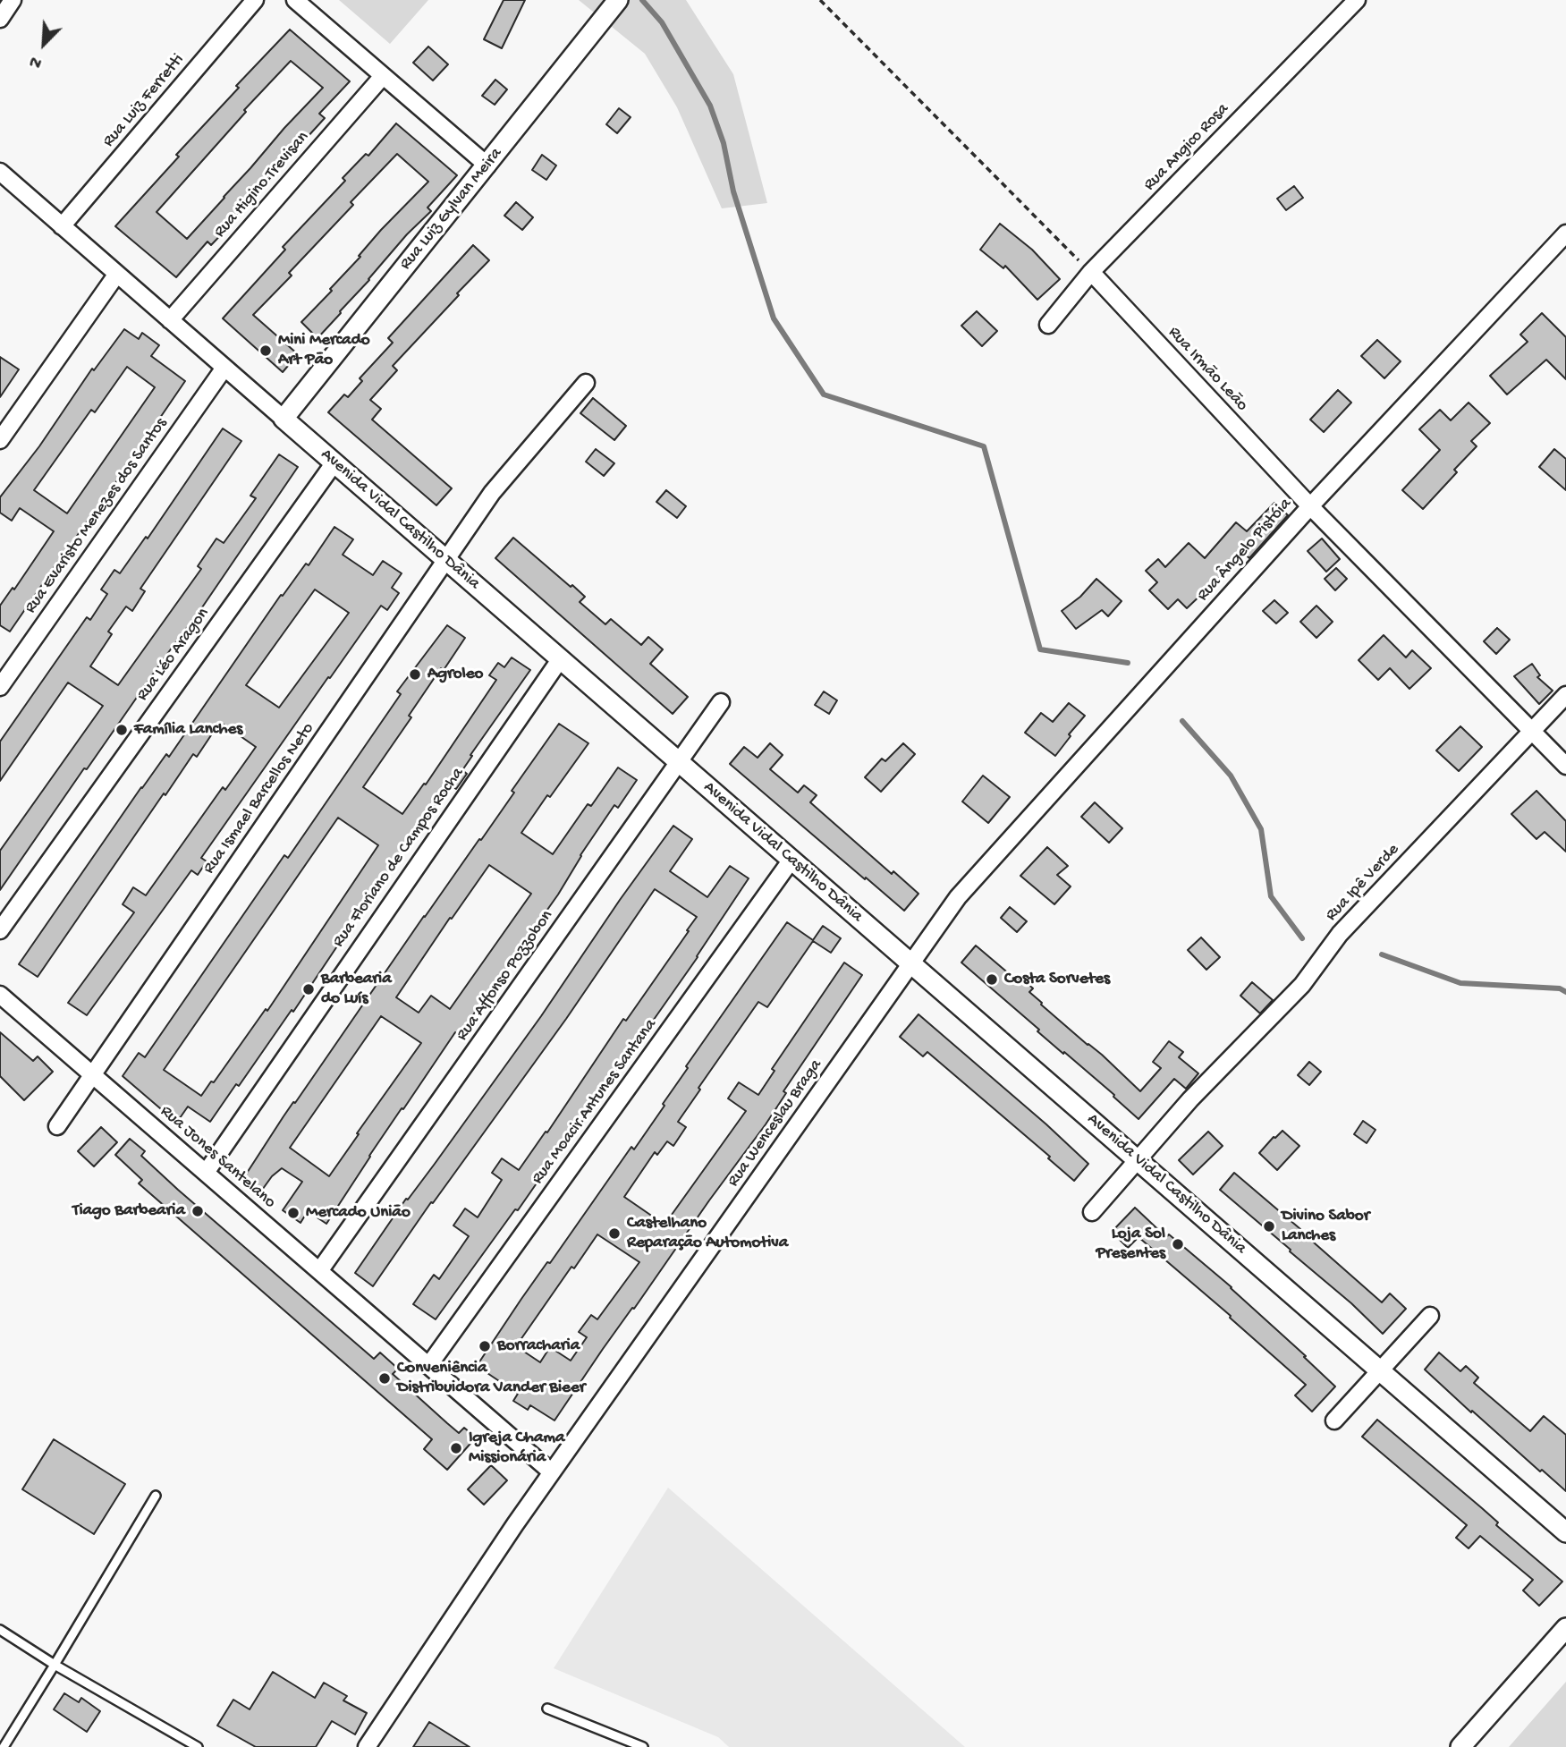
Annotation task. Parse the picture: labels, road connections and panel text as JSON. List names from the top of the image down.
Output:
{
  "streets": {
    "street": [
      "Rua Luiz Ferretti",
      "Rua Angico Rosa",
      "Rua Higino Trevisan",
      "Rua Luiz Gylvan Meira",
      "Rua Irmão Leão",
      "Rua Evaristo Menezes dos Santos",
      "Avenida Vidal Castilho Dânia",
      "Rua Ângelo Pistóia",
      "Rua Léo Aragon",
      "Rua Ismael Barcellos Neto",
      "Rua Floriano de Campos Rocha",
      "Rua Ipê Verde",
      "Rua Affonso Pozzobon",
      "Rua Moacir Antunes Santana",
      "Rua Wenceslau Braga",
      "Rua Jones Santelano"
    ]
  },
  "crossings": [
    ["Rua Luiz Ferretti", "Avenida Vidal Castilho Dânia"],
    ["Rua Angico Rosa", "Rua Irmão Leão"],
    ["Rua Higino Trevisan", "Avenida Vidal Castilho Dânia"],
    ["Rua Luiz Gylvan Meira", "Avenida Vidal Castilho Dânia"],
    ["Rua Irmão Leão", "Rua Ângelo Pistóia"],
    ["Rua Irmão Leão", "Rua Ipê Verde"],
    ["Rua Evaristo Menezes dos Santos", "Avenida Vidal Castilho Dânia"],
    ["Avenida Vidal Castilho Dânia", "Rua Léo Aragon"],
    ["Avenida Vidal Castilho Dânia", "Rua Ismael Barcellos Neto"],
    ["Avenida Vidal Castilho Dânia", "Rua Floriano de Campos Rocha"],
    ["Avenida Vidal Castilho Dânia", "Rua Ipê Verde"],
    ["Avenida Vidal Castilho Dânia", "Rua Affonso Pozzobon"],
    ["Avenida Vidal Castilho Dânia", "Rua Moacir Antunes Santana"],
    ["Avenida Vidal Castilho Dânia", "Rua Wenceslau Braga"],
    ["Rua Ângelo Pistóia", "Rua Wenceslau Braga"],
    ["Rua Ismael Barcellos Neto", "Rua Jones Santelano"],
    ["Rua Floriano de Campos Rocha", "Rua Jones Santelano"],
    ["Rua Affonso Pozzobon", "Rua Jones Santelano"],
    ["Rua Moacir Antunes Santana", "Rua Jones Santelano"],
    ["Rua Wenceslau Braga", "Rua Jones Santelano"]
  ],
  "places": [
    "Mini Mercado Art Pão",
    "Agroleo",
    "Família Lanches",
    "Costa Sorvetes",
    "Barbearia do Luís",
    "Tiago Barbearia",
    "Mercado União",
    "Divino Sabor Lanches",
    "Castelhano Reparação Automotiva",
    "Loja Sol Presentes",
    "Borracharia",
    "Conveniência Distribuidora Vander Bieer",
    "Igreja Chama Missionária"
  ],
  "north": "bottom left"
}
